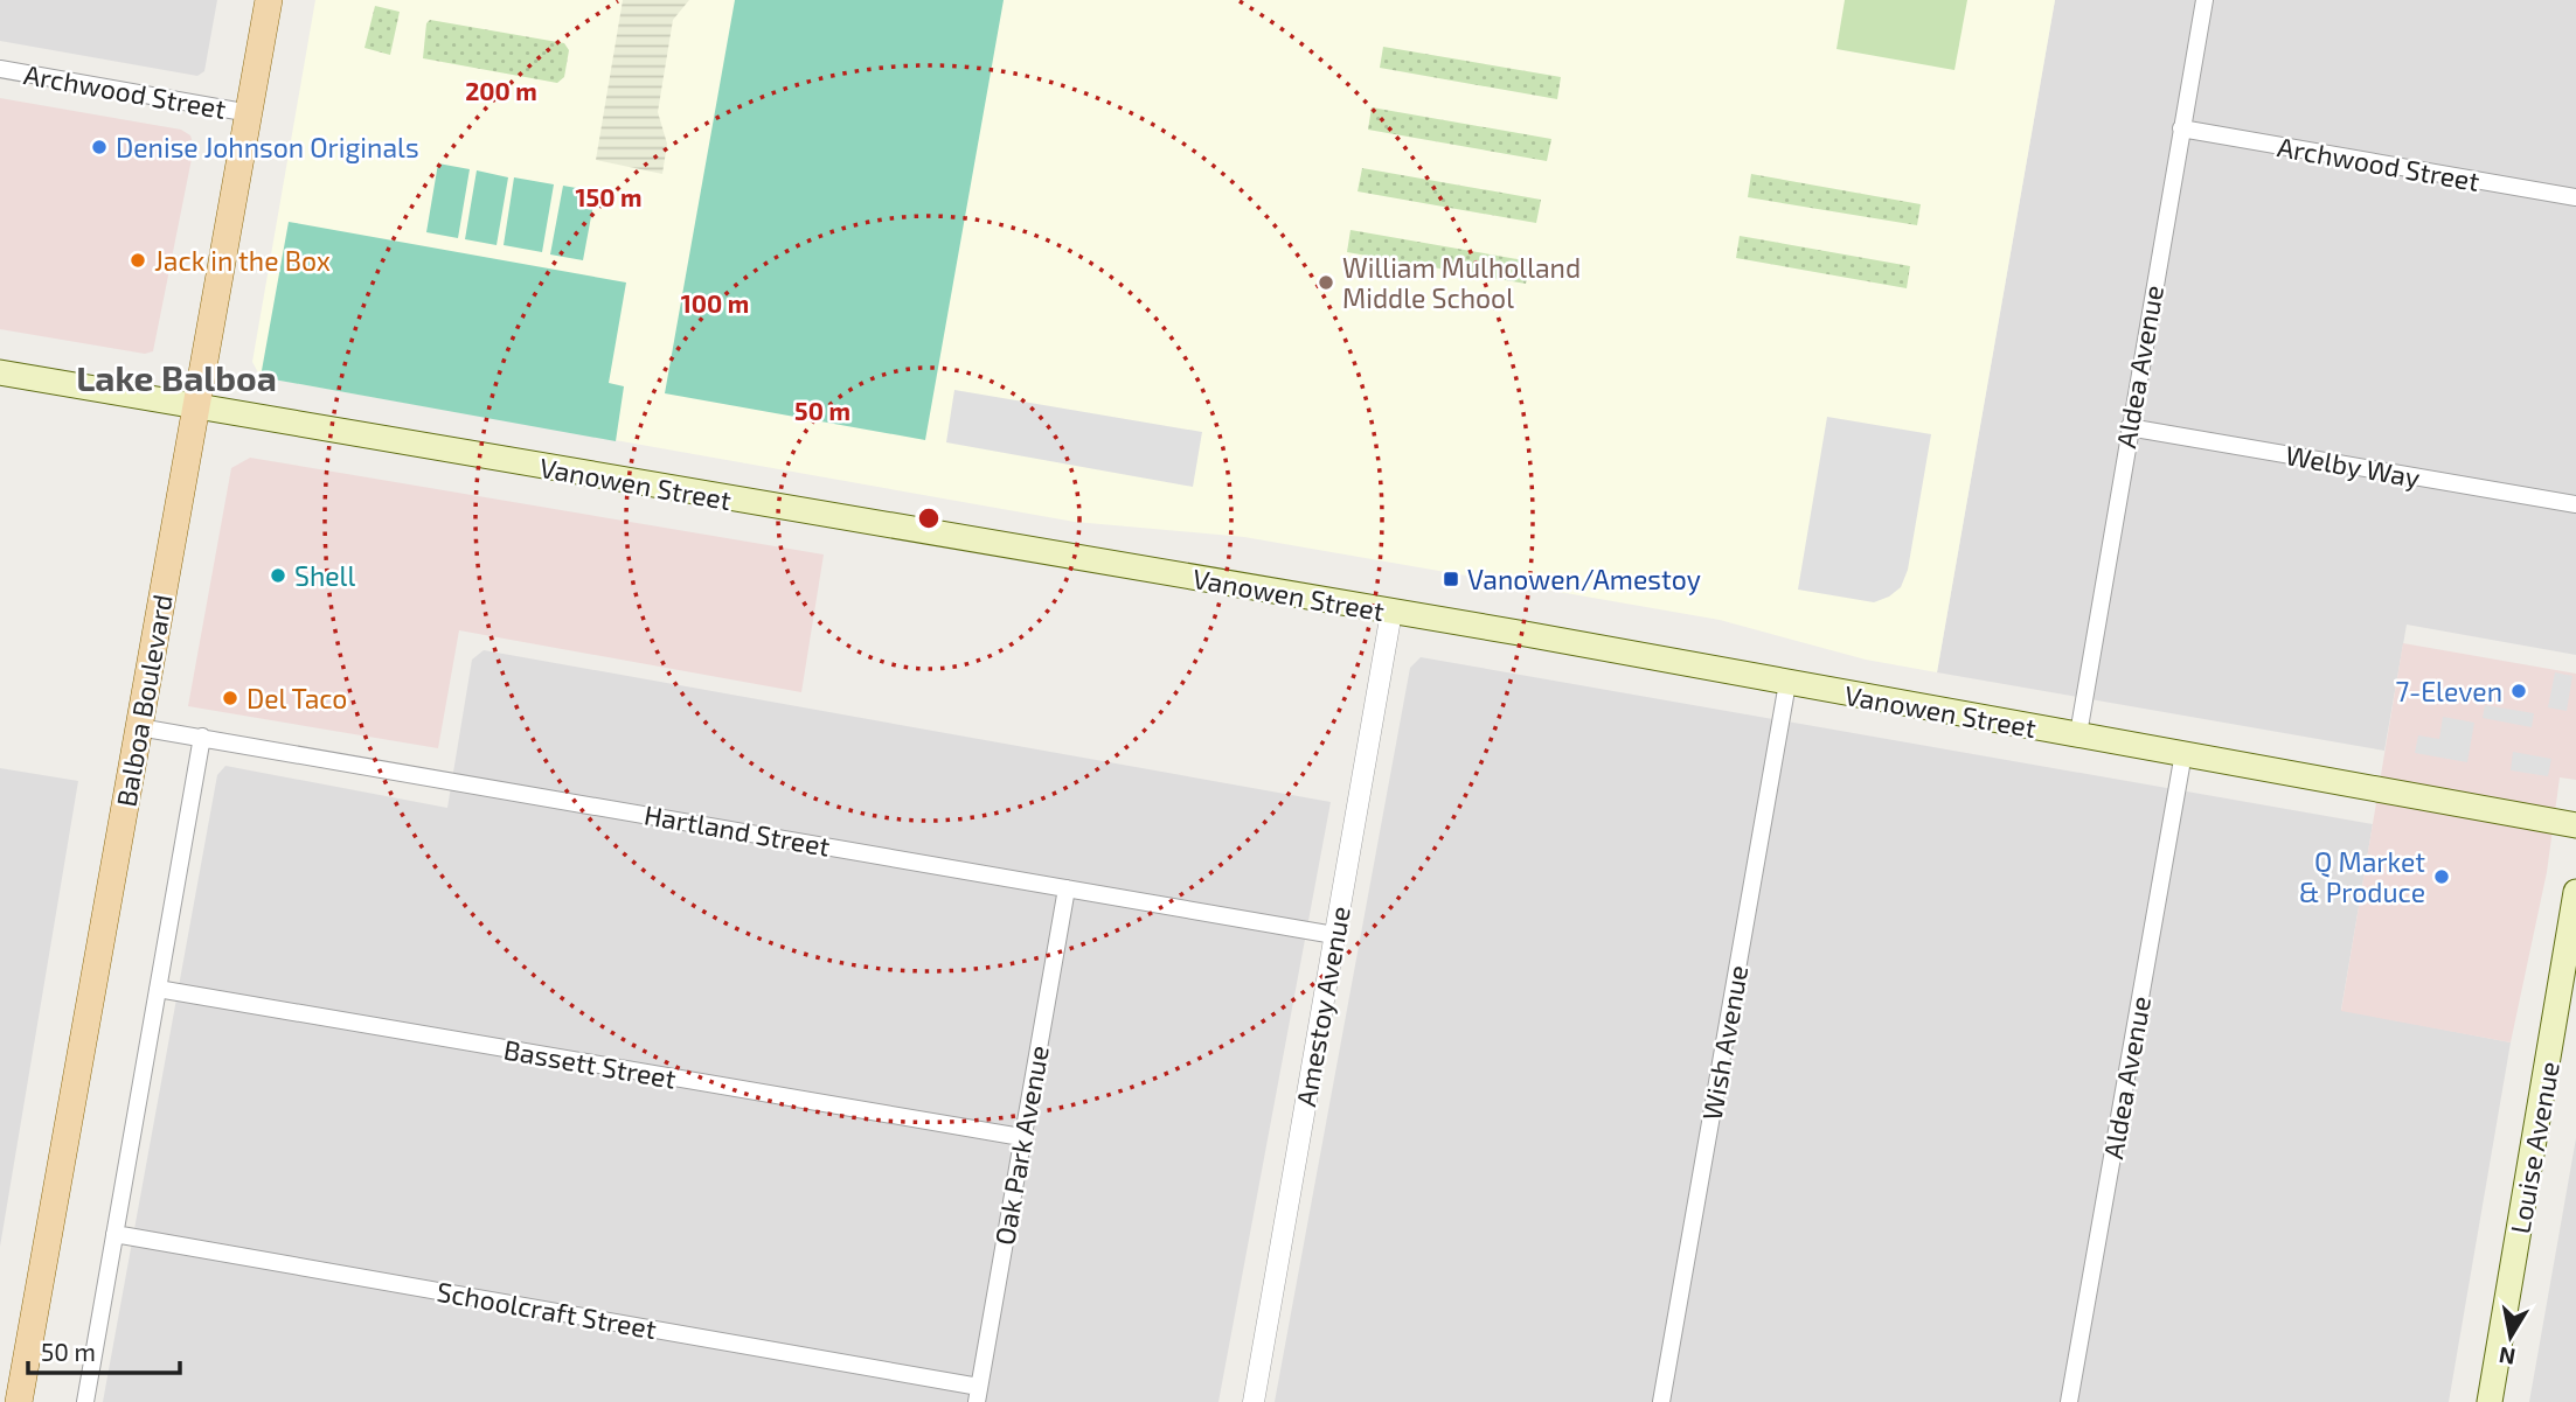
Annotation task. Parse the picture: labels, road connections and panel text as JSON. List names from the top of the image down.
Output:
{
  "streets": {
    "main road": ["Vanowen Street", "Balboa Boulevard", "Louise Avenue"],
    "street": [
      "Archwood Street",
      "Aldea Avenue",
      "Welby Way",
      "Hartland Street",
      "Amestoy Avenue",
      "Wish Avenue",
      "Bassett Street",
      "Oak Park Avenue",
      "Schoolcraft Street"
    ]
  },
  "crossings": [
    ["Archwood Street", "Aldea Avenue"],
    ["Archwood Street", "Balboa Boulevard"],
    ["Aldea Avenue", "Welby Way"],
    ["Aldea Avenue", "Vanowen Street"],
    ["Vanowen Street", "Balboa Boulevard"],
    ["Vanowen Street", "Amestoy Avenue"],
    ["Vanowen Street", "Wish Avenue"],
    ["Balboa Boulevard", "Hartland Street"],
    ["Hartland Street", "Amestoy Avenue"],
    ["Hartland Street", "Oak Park Avenue"],
    ["Bassett Street", "Oak Park Avenue"],
    ["Oak Park Avenue", "Schoolcraft Street"]
  ],
  "districts": ["Lake Balboa"],
  "places": {
    "other": [
      "Denise Johnson Originals",
      "Jack in the Box",
      "William Mulholland Middle School",
      "Shell",
      "7-Eleven",
      "Del Taco",
      "Q Market & Produce"
    ],
    "transit": ["Vanowen/Amestoy"]
  },
  "scale_bar": "50 m",
  "north": "bottom",
  "rings": [
    "200 m",
    "150 m",
    "100 m",
    "50 m"
  ]
}
